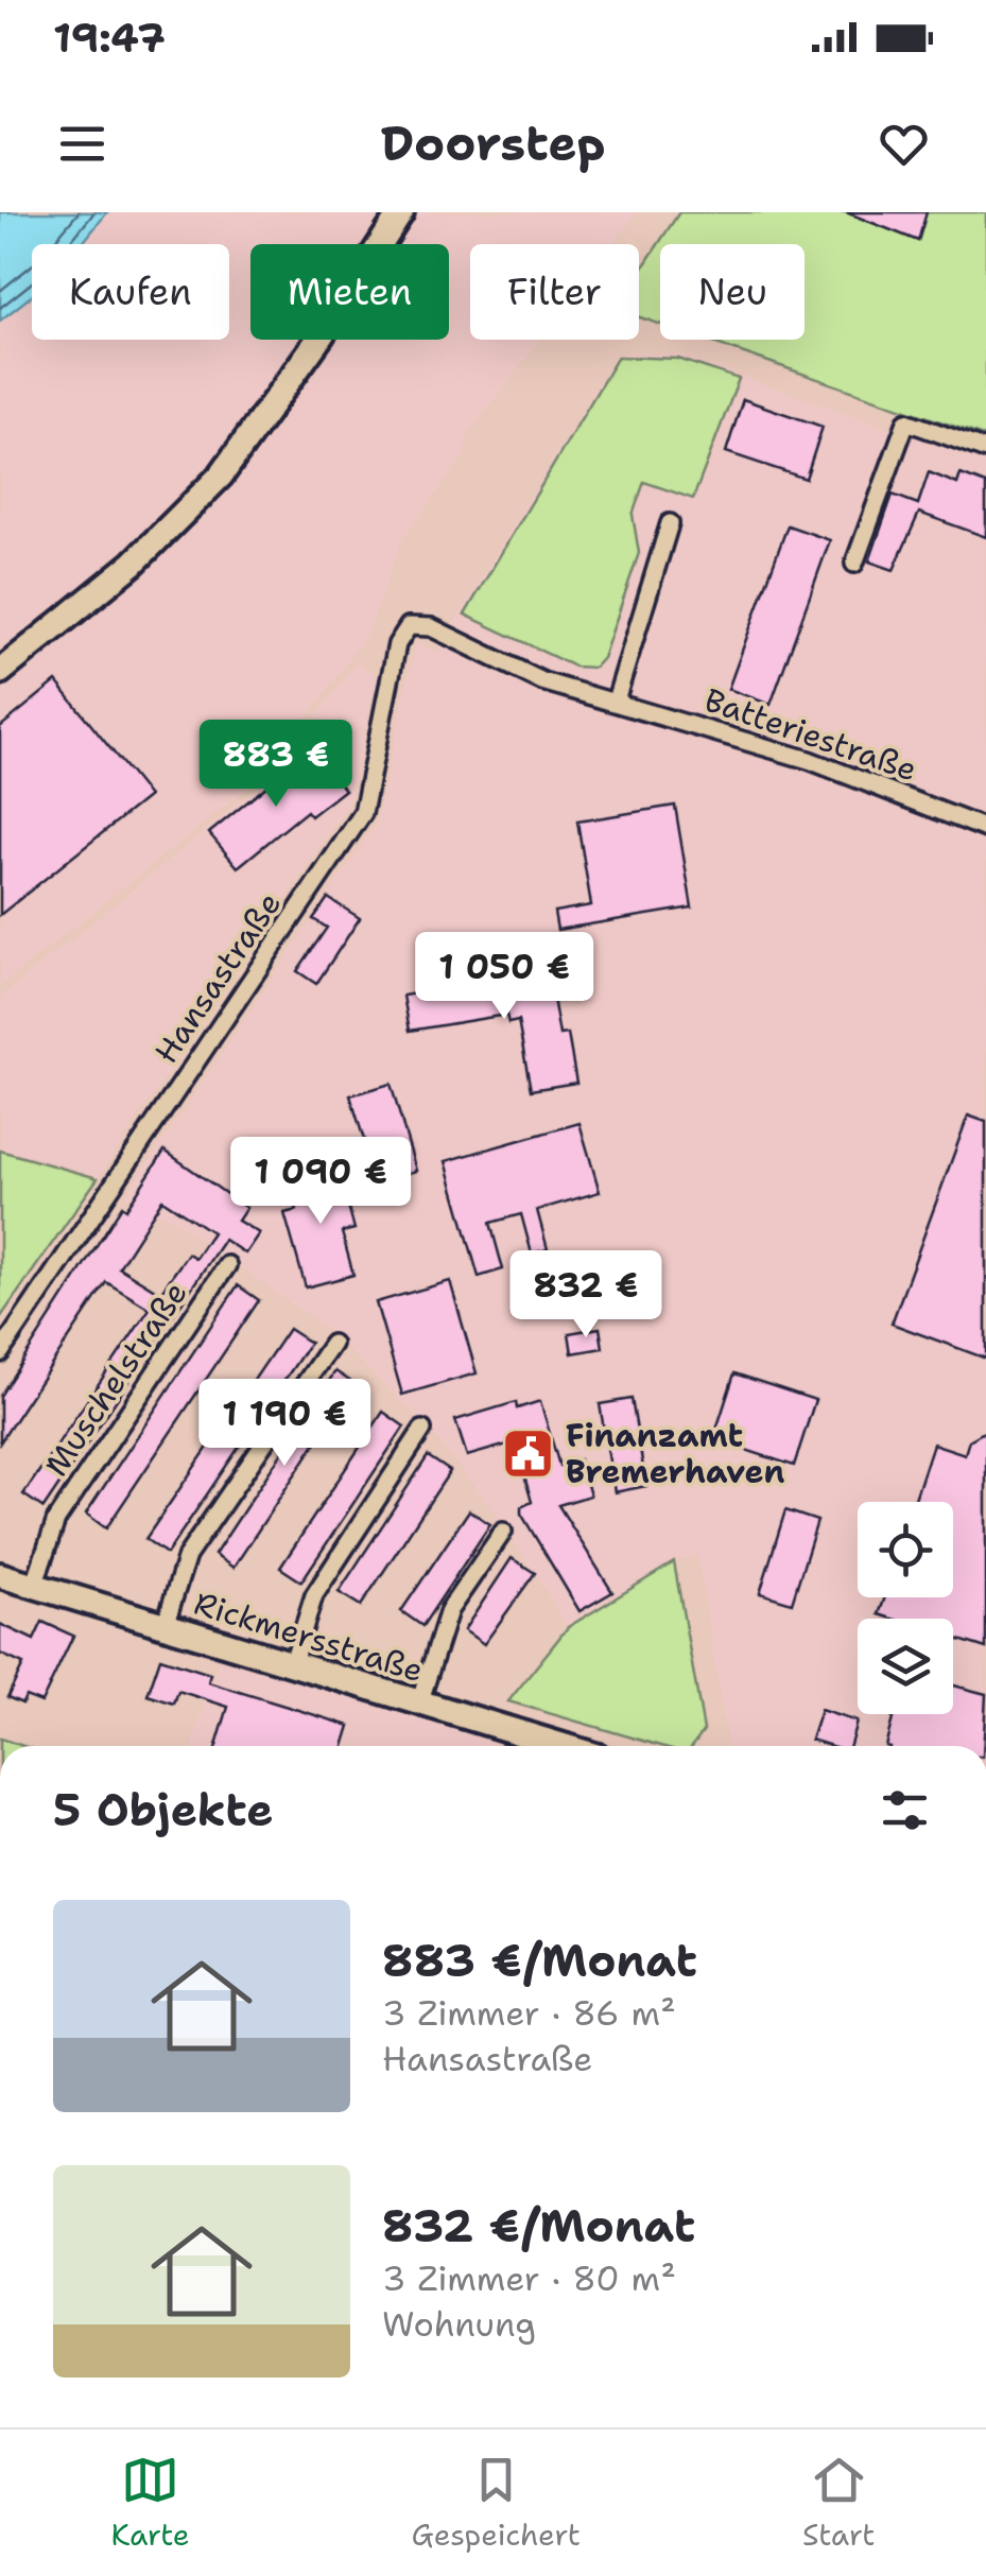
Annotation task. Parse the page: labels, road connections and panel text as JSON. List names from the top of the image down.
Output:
{
  "streets": {
    "main road": ["Rickmersstraße"],
    "street": ["Batteriestraße", "Hansastraße", "Muschelstraße"]
  },
  "crossings": [
    ["Batteriestraße", "Hansastraße"],
    ["Muschelstraße", "Rickmersstraße"]
  ],
  "places": {
    "public building": ["Finanzamt Bremerhaven"]
  },
  "page": {
    "status": "19:47",
    "header": "Doorstep",
    "chip": [
      "Kaufen",
      "Mieten",
      "Filter",
      "Neu"
    ],
    "price": [
      "883 €",
      "1 050 €",
      "1 090 €",
      "832 €",
      "1 190 €"
    ],
    "heading": "5 Objekte",
    "list": [
      {
        "name": "883 €/Monat",
        "note": "3 Zimmer · 86 m² · Hansastraße"
      },
      {
        "name": "832 €/Monat",
        "note": "3 Zimmer · 80 m² · Wohnung"
      }
    ],
    "tabs": ["Karte", "Gespeichert", "Start"]
  }
}
